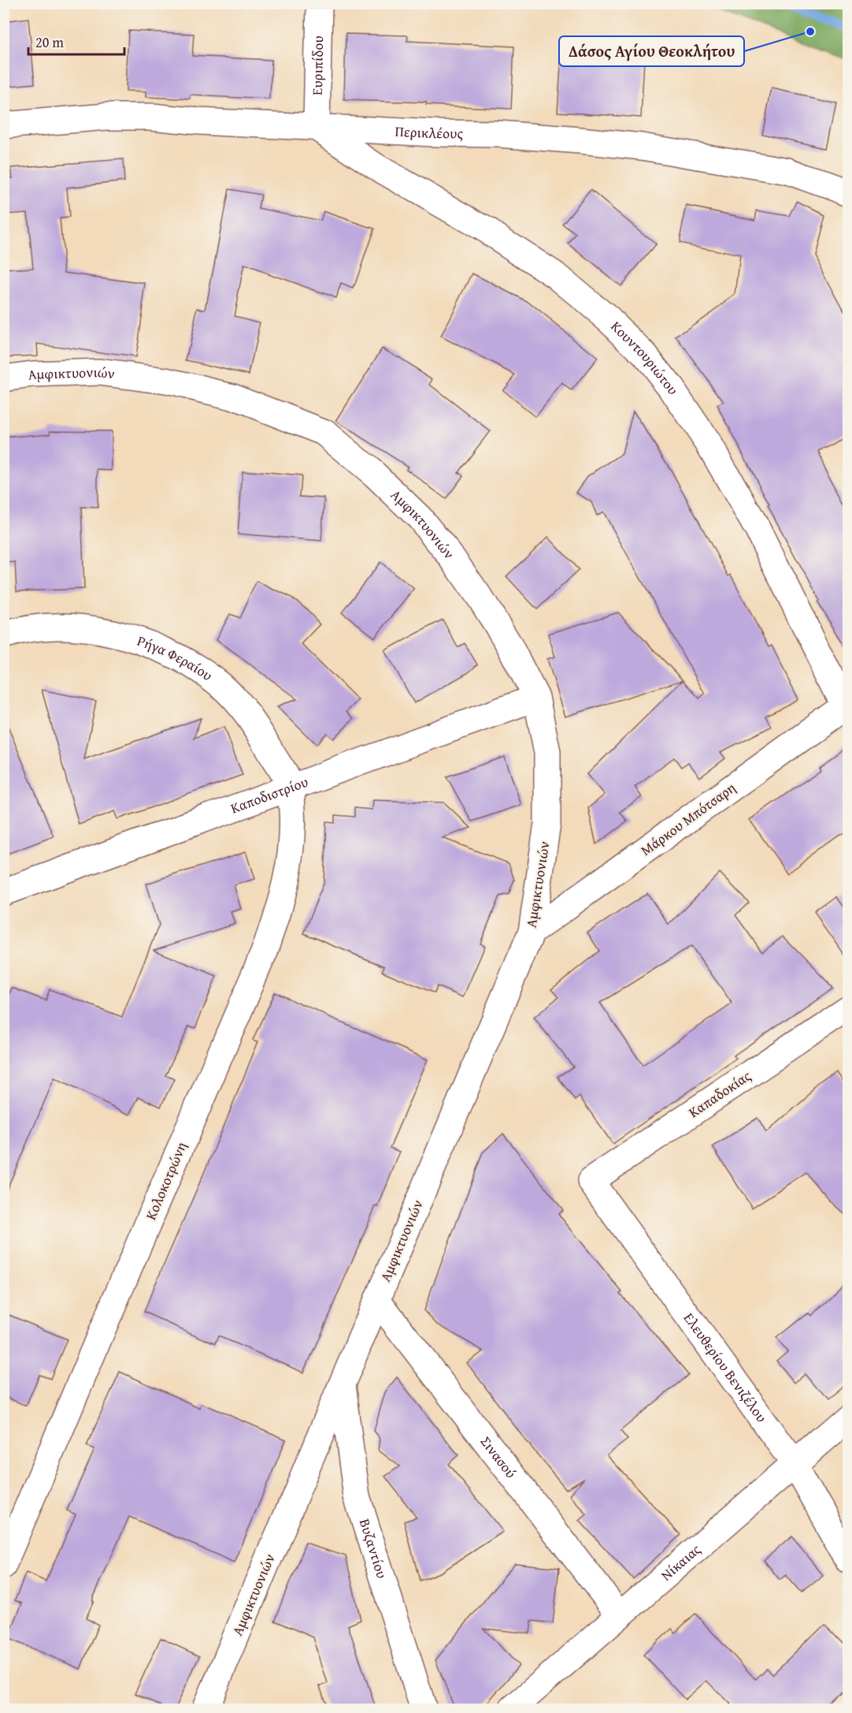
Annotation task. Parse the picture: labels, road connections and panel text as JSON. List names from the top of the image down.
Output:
{
  "streets": {
    "street": [
      "Ευριπίδου",
      "Περικλέους",
      "Κουντουριώτου",
      "Αμφικτυονιών",
      "Ρήγα Φεραίου",
      "Καποδιστρίου",
      "Μάρκου Μπότσαρη",
      "Καπαδοκίας",
      "Κολοκοτρώνη",
      "Ελευθερίου Βενιζέλου",
      "Σινασού",
      "Βυζαντίου",
      "Νίκαιας"
    ]
  },
  "crossings": [
    ["Ευριπίδου", "Περικλέους"],
    ["Ευριπίδου", "Κουντουριώτου"],
    ["Περικλέους", "Κουντουριώτου"],
    ["Κουντουριώτου", "Μάρκου Μπότσαρη"],
    ["Αμφικτυονιών", "Καποδιστρίου"],
    ["Αμφικτυονιών", "Μάρκου Μπότσαρη"],
    ["Αμφικτυονιών", "Σινασού"],
    ["Αμφικτυονιών", "Βυζαντίου"],
    ["Ρήγα Φεραίου", "Καποδιστρίου"],
    ["Ρήγα Φεραίου", "Κολοκοτρώνη"],
    ["Καποδιστρίου", "Κολοκοτρώνη"],
    ["Καπαδοκίας", "Ελευθερίου Βενιζέλου"],
    ["Ελευθερίου Βενιζέλου", "Νίκαιας"],
    ["Σινασού", "Νίκαιας"]
  ],
  "places": ["Δάσος Αγίου Θεοκλήτου"],
  "scale_bar": "20 m"
}
